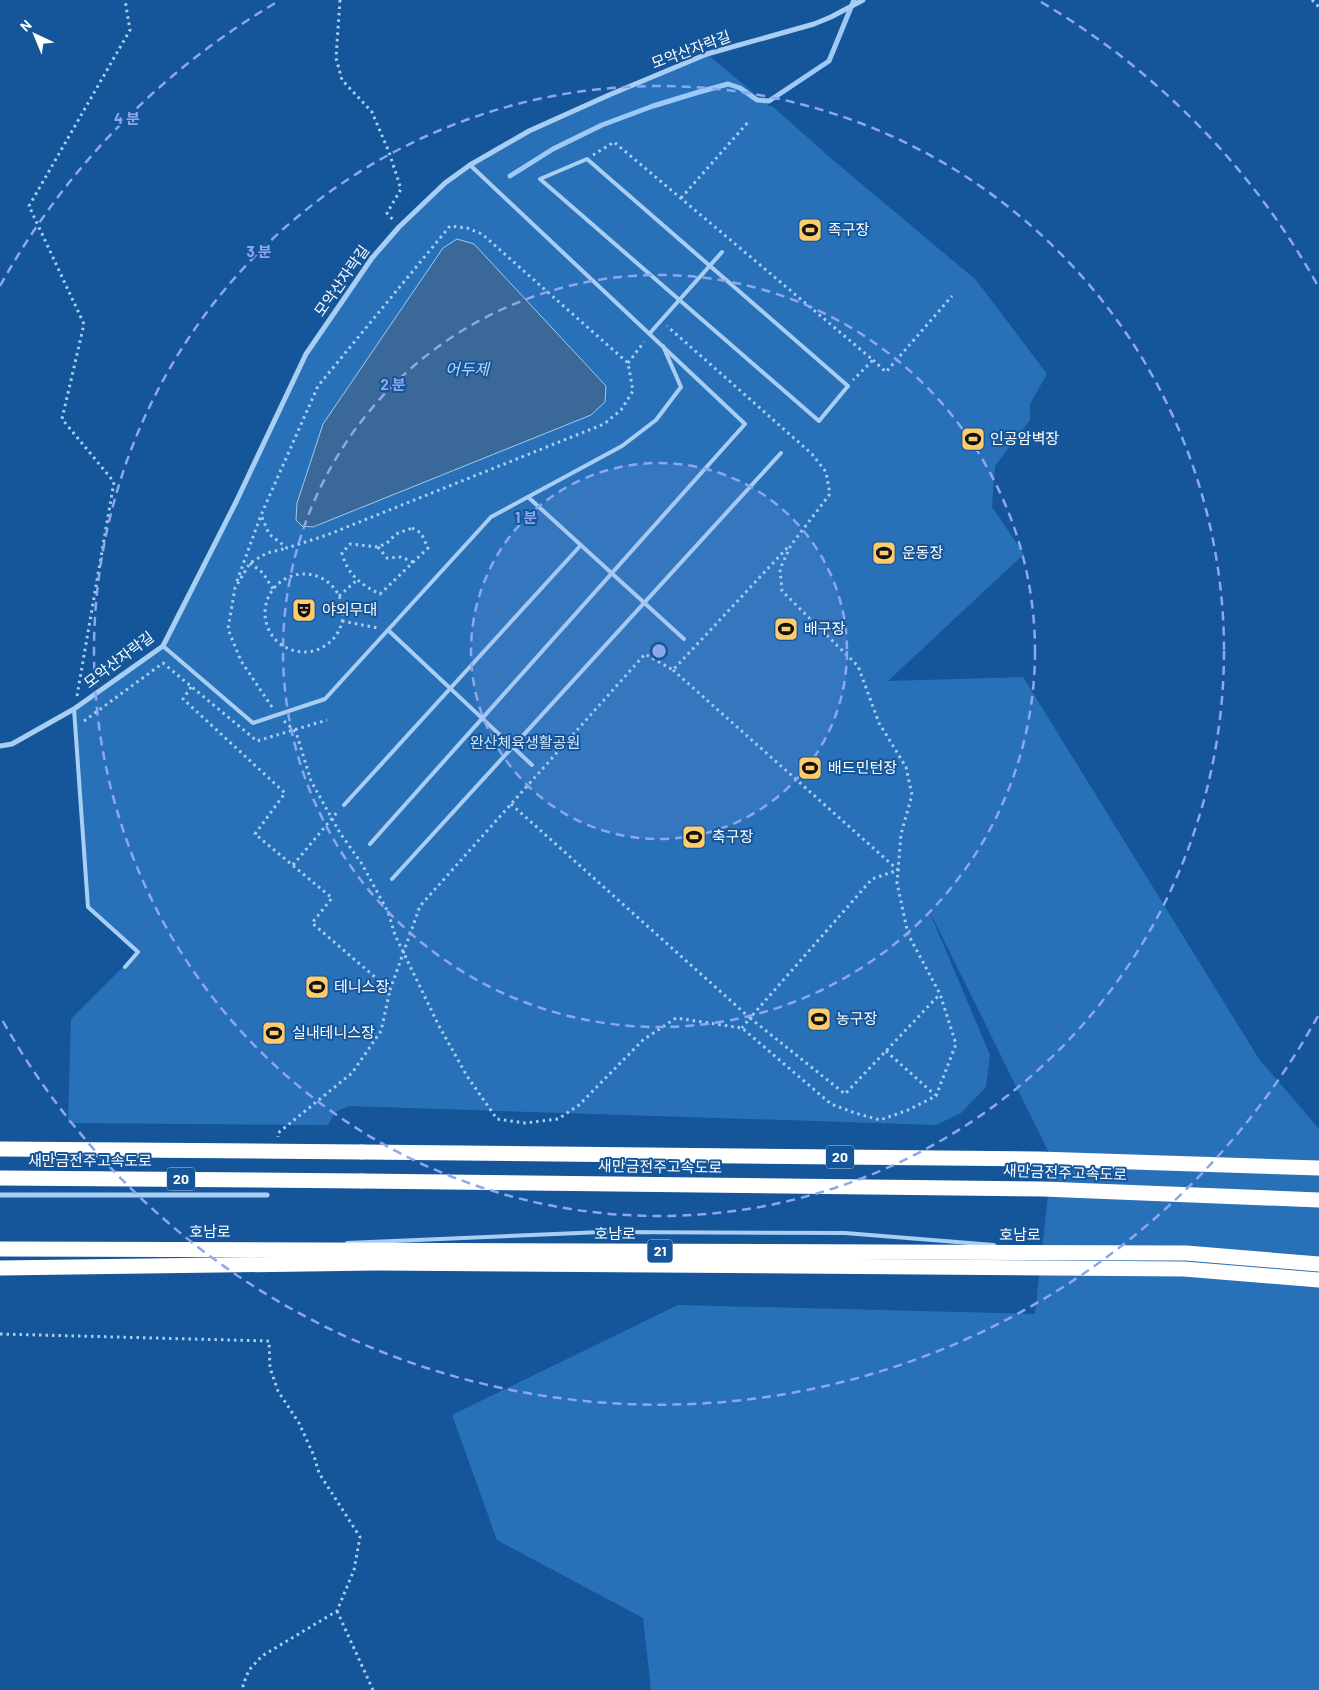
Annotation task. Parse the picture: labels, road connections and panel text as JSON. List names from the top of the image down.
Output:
{
  "streets": {
    "highway": [
      "20",
      "새만금전주고속도로",
      "호남로",
      "21"
    ],
    "street": ["모악산자락길"]
  },
  "water": ["어두제"],
  "parks": ["완산체육생활공원"],
  "places": {
    "sports": [
      "족구장",
      "인공암벽장",
      "운동장",
      "배구장",
      "배드민턴장",
      "축구장",
      "테니스장",
      "농구장",
      "실내테니스장"
    ],
    "theatre": ["야외무대"]
  },
  "north": "top left",
  "rings": [
    "4 분",
    "3 분",
    "2 분",
    "1 분"
  ]
}
